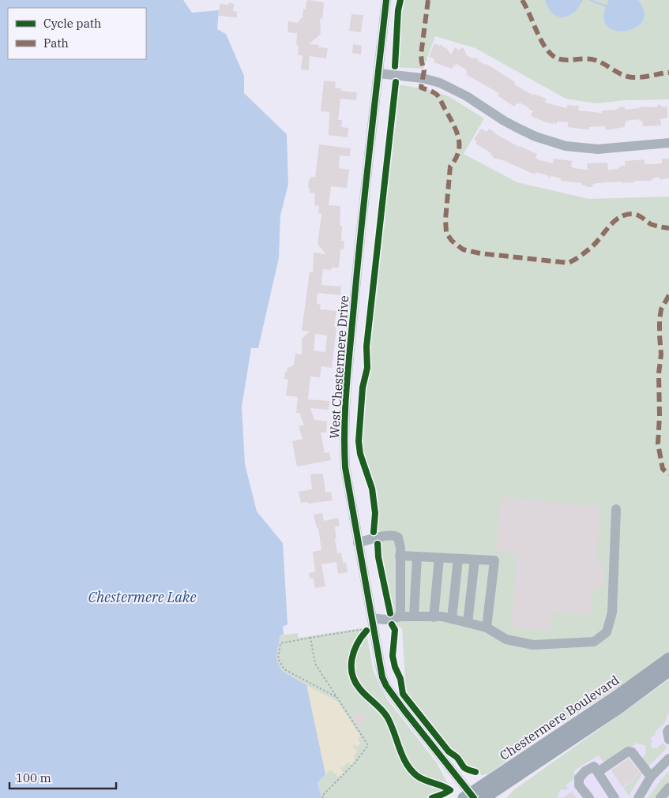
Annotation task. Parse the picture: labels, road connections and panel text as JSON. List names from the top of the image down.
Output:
{
  "streets": {
    "main road": ["Chestermere Boulevard"],
    "street": ["West Chestermere Drive"]
  },
  "crossings": [
    ["West Chestermere Drive", "Chestermere Boulevard"]
  ],
  "water": ["Chestermere Lake"],
  "legend": ["Cycle path", "Path"],
  "scale_bar": "100 m"
}
